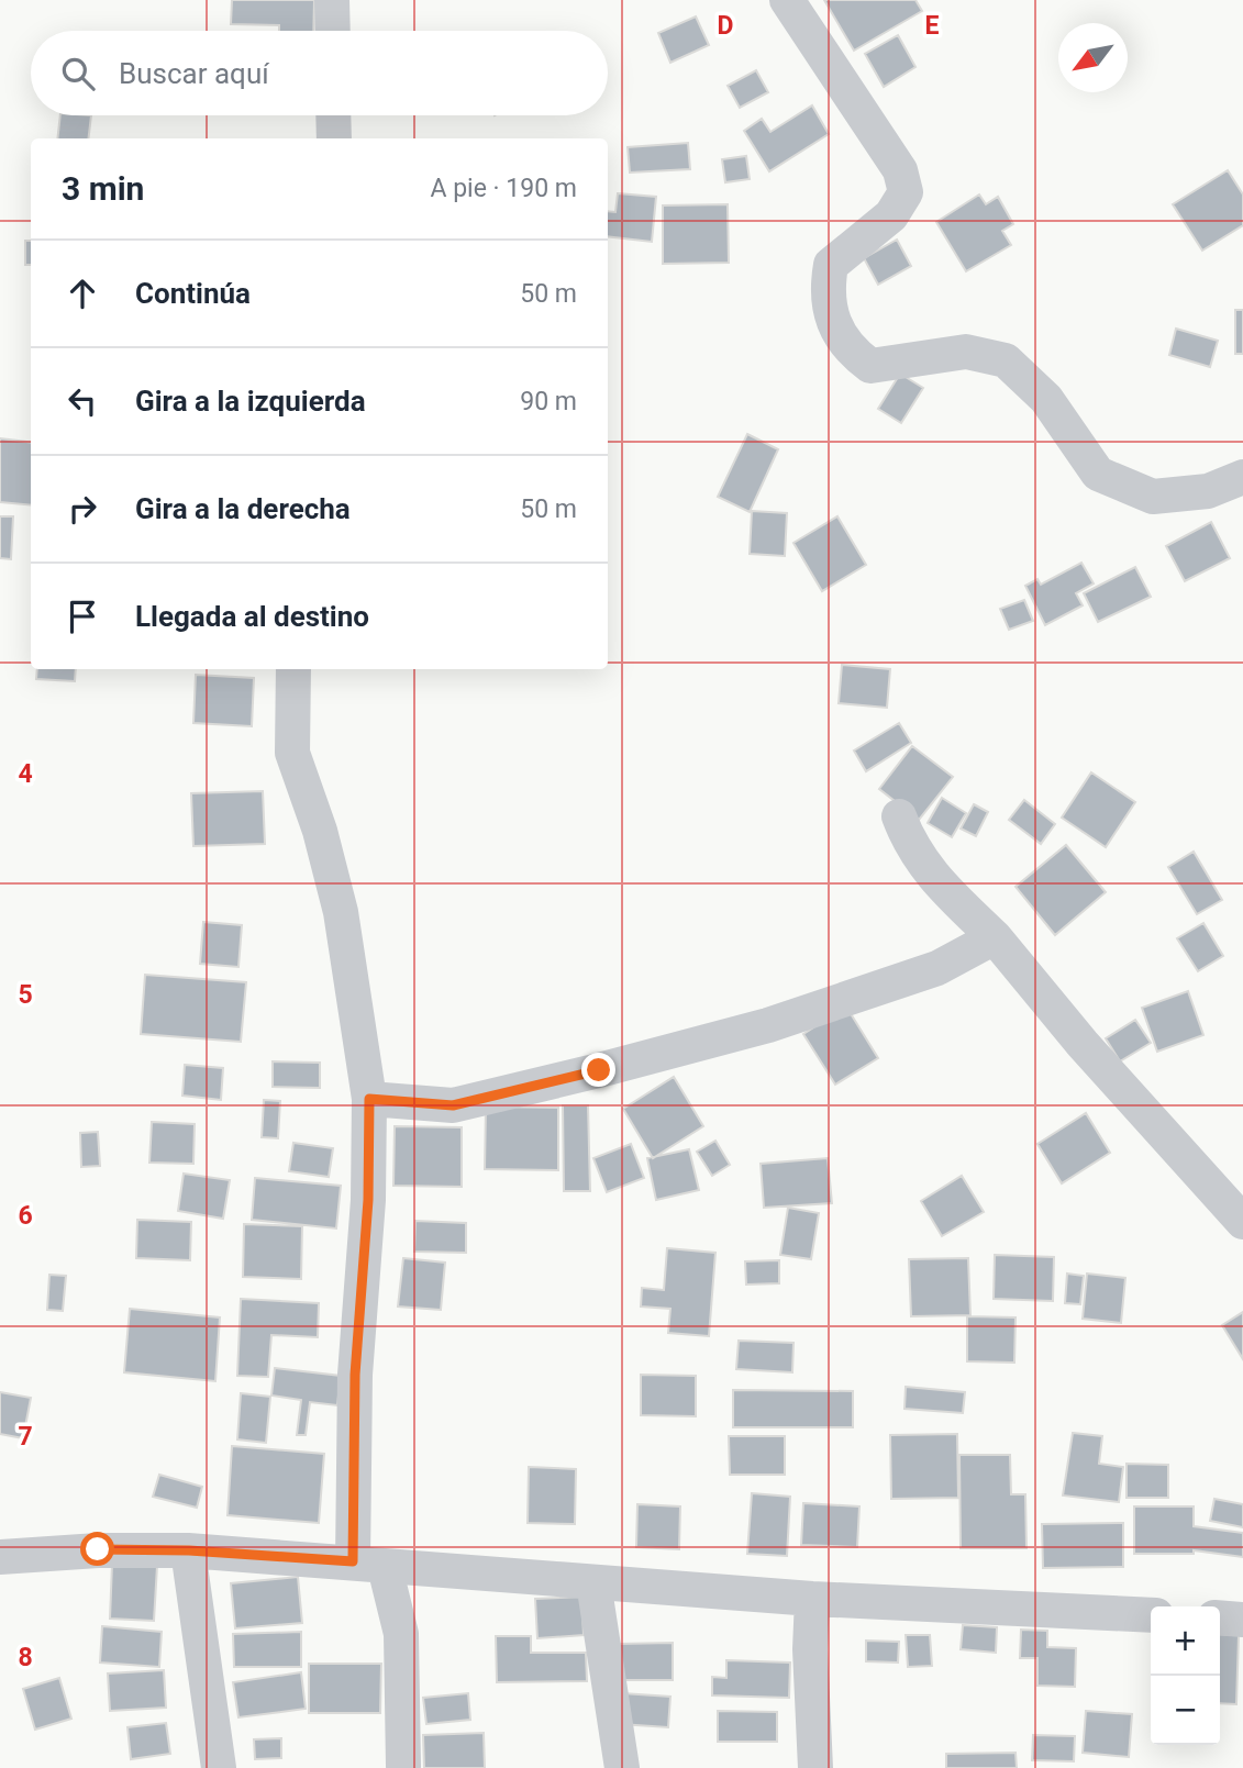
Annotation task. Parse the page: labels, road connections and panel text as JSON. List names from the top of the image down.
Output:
{
  "north": "bottom left",
  "page": {
    "search": "Buscar aquí",
    "heading": ["3 min", "A pie · 190 m"],
    "list": [
      ["Continúa", "50 m"],
      ["Gira a la izquierda", "90 m"],
      ["Gira a la derecha", "50 m"],
      "Llegada al destino"
    ],
    "map_buttons": ["+", "−"]
  },
  "grid": {
    "columns": ["D", "E"],
    "rows": [
      "4",
      "5",
      "6",
      "7",
      "8"
    ]
  }
}
